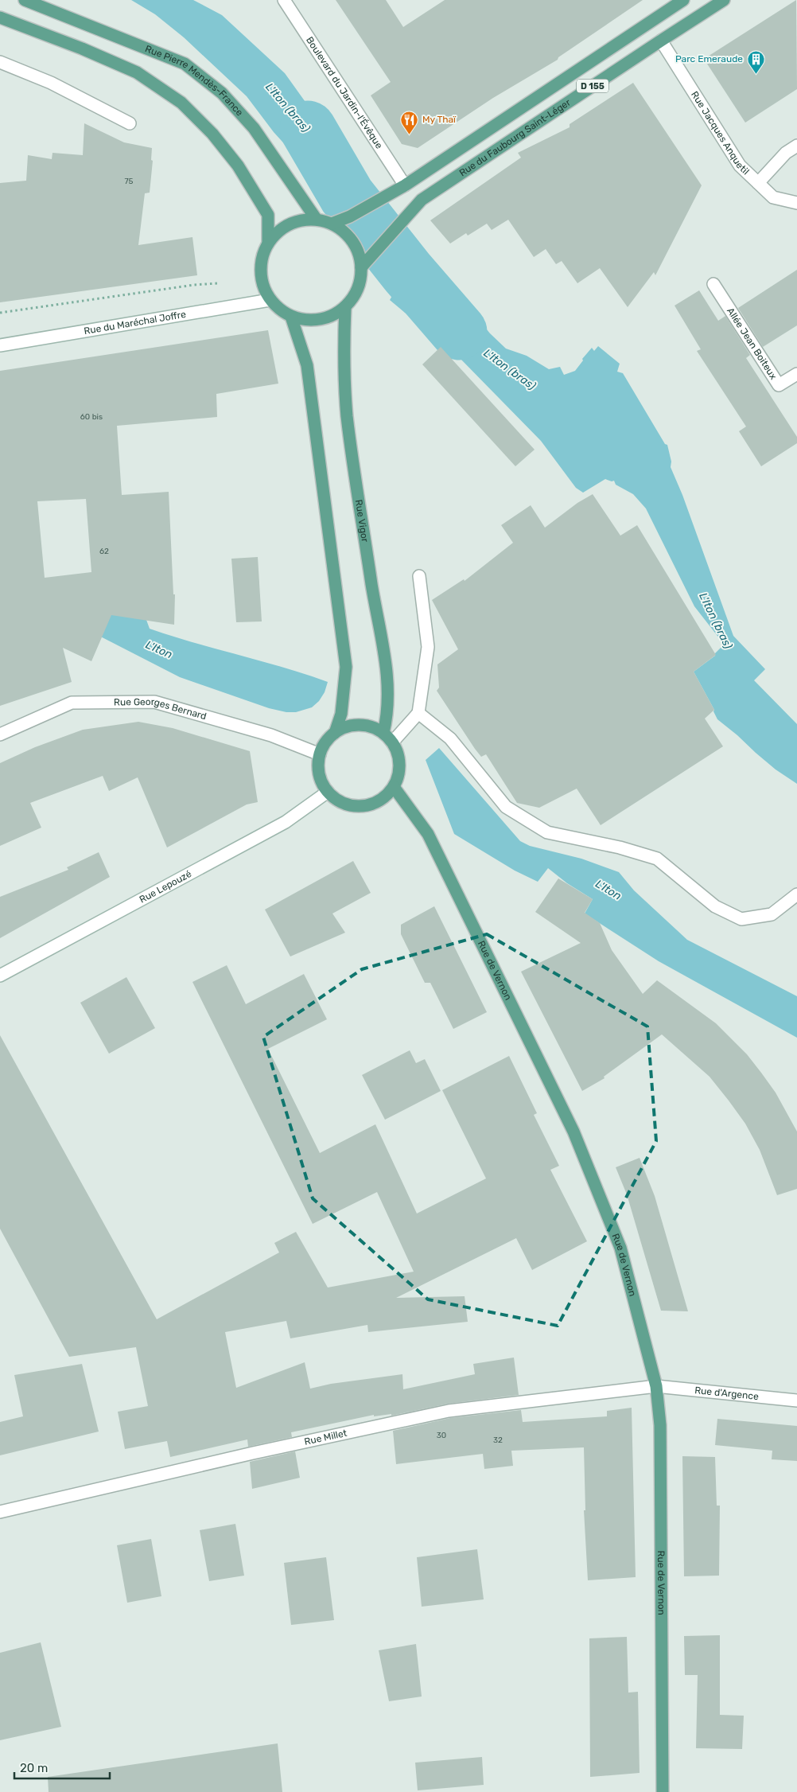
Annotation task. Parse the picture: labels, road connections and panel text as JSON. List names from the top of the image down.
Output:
{
  "streets": {
    "main road": [
      "Rue Pierre Mendès-France",
      "D 155",
      "Rue du Faubourg Saint-Léger",
      "Rue Vigor",
      "Rue de Vernon"
    ],
    "street": [
      "Boulevard du Jardin-l'Évêque",
      "Rue Jacques Anquetil",
      "Rue du Maréchal Joffre",
      "Allée Jean Boiteux",
      "Rue Georges Bernard",
      "Rue Lepouzé",
      "Rue d'Argence",
      "Rue Millet"
    ]
  },
  "crossings": [
    ["Rue Pierre Mendès-France", "Rue du Faubourg Saint-Léger"],
    ["Rue Pierre Mendès-France", "Rue du Maréchal Joffre"],
    ["Rue Pierre Mendès-France", "Rue Vigor"],
    ["Boulevard du Jardin-l'Évêque", "Rue du Faubourg Saint-Léger"],
    ["Rue Jacques Anquetil", "Rue du Faubourg Saint-Léger"],
    ["Rue du Faubourg Saint-Léger", "Rue du Maréchal Joffre"],
    ["Rue du Faubourg Saint-Léger", "Rue Vigor"],
    ["Rue du Maréchal Joffre", "Rue Vigor"],
    ["Rue Vigor", "Rue Georges Bernard"],
    ["Rue Vigor", "Rue Lepouzé"],
    ["Rue Vigor", "Rue de Vernon"],
    ["Rue Georges Bernard", "Rue Lepouzé"],
    ["Rue Georges Bernard", "Rue de Vernon"],
    ["Rue Lepouzé", "Rue de Vernon"],
    ["Rue de Vernon", "Rue d'Argence"],
    ["Rue de Vernon", "Rue Millet"],
    ["Rue d'Argence", "Rue Millet"]
  ],
  "water": ["L'Iton (bras)", "L'Iton"],
  "places": {
    "building": ["Parc Emeraude"],
    "restaurant": ["My Thaï"]
  },
  "house_numbers": [
    "75",
    "60 bis",
    "62",
    "30",
    "32"
  ],
  "scale_bar": "20 m"
}
